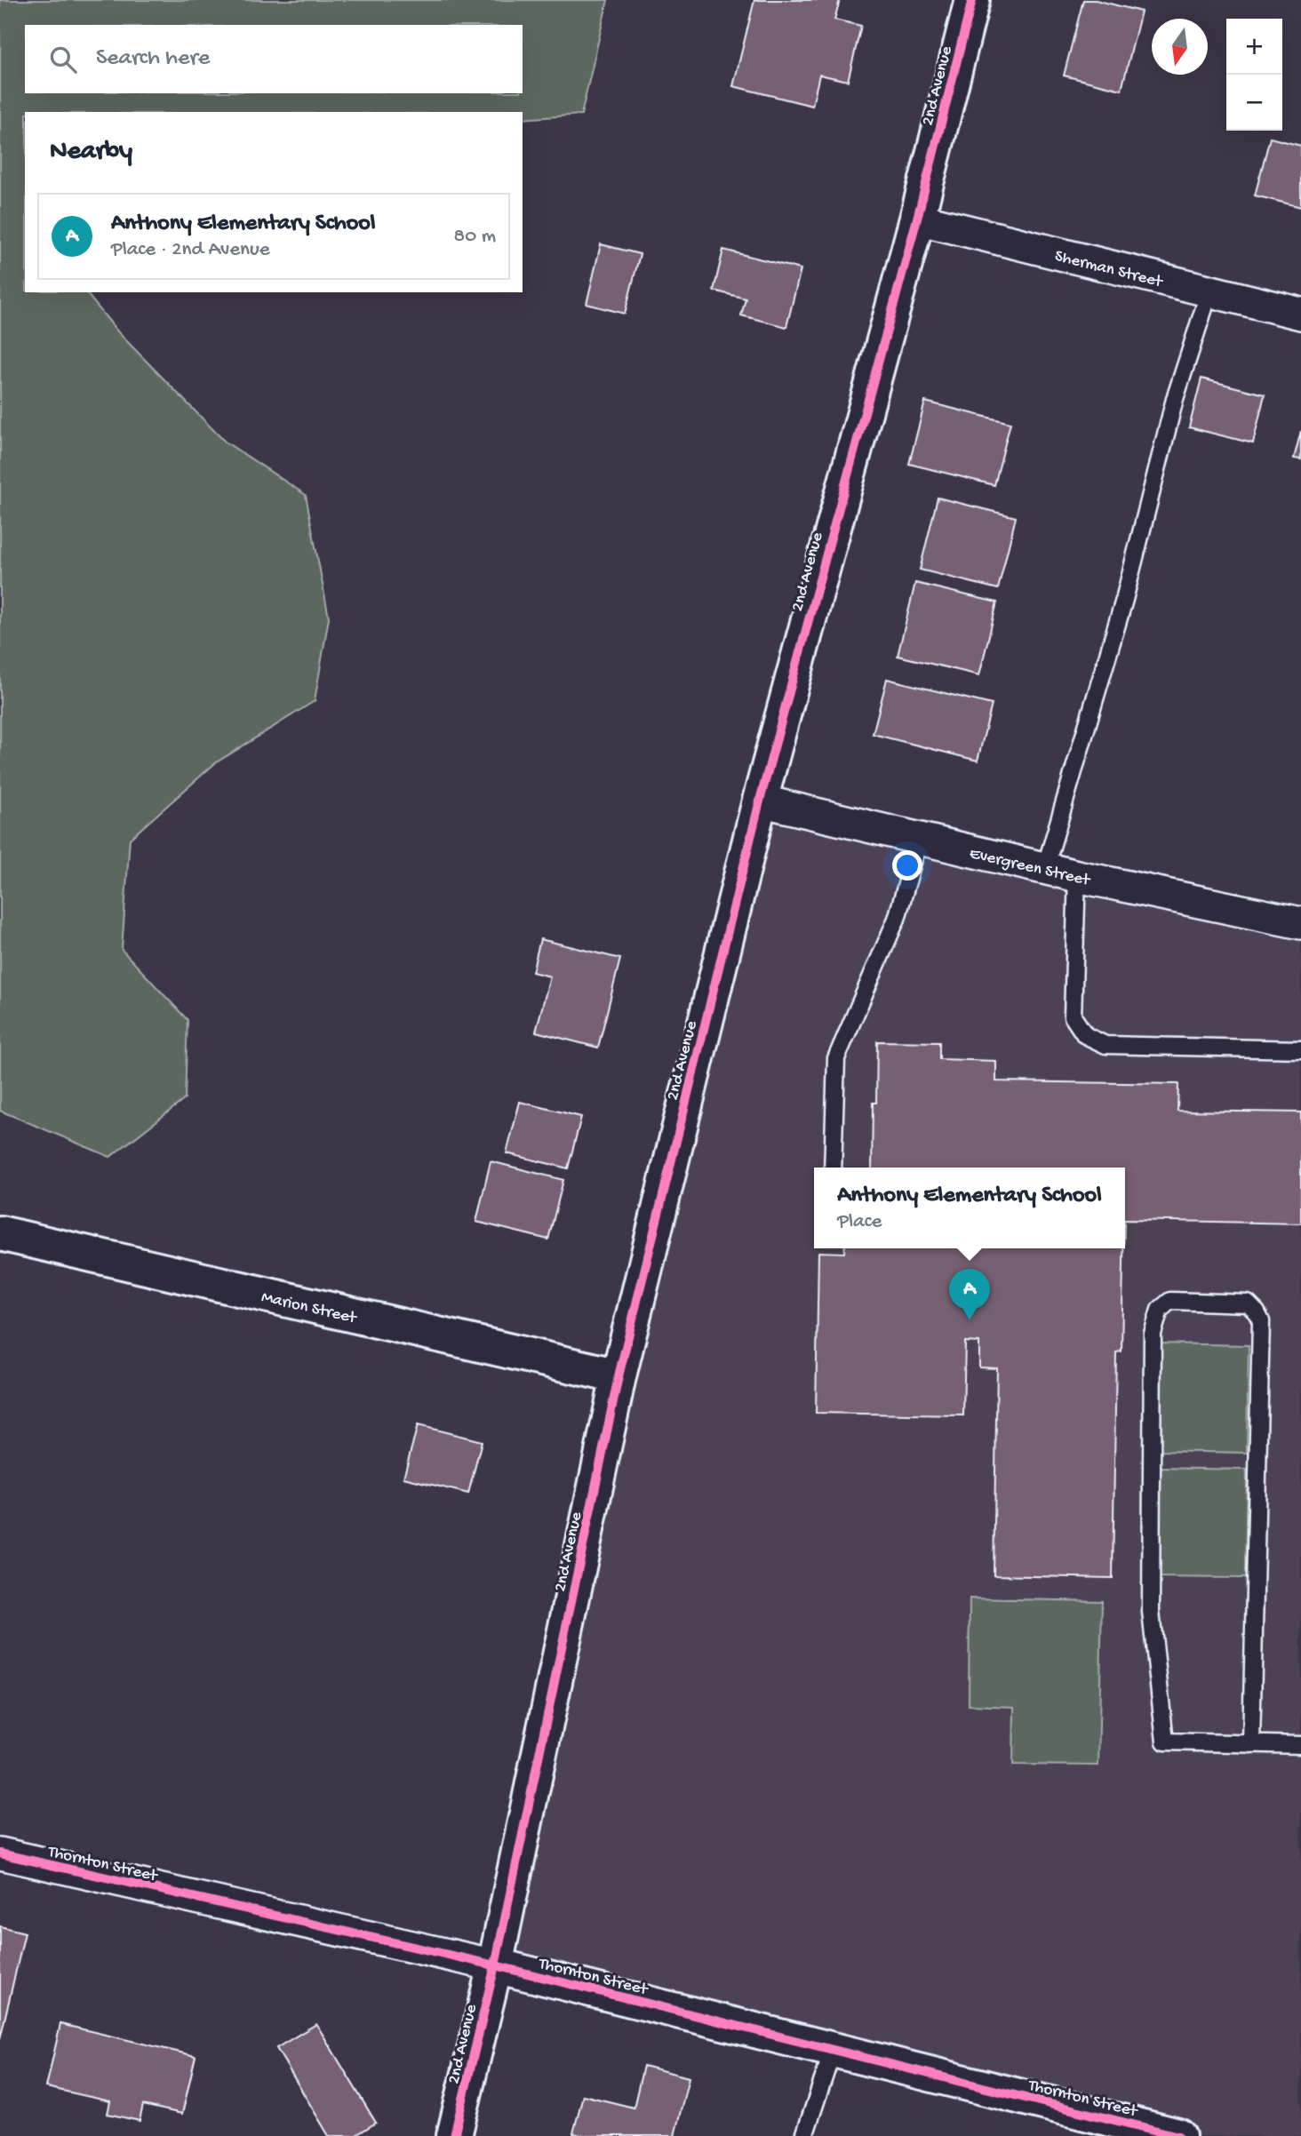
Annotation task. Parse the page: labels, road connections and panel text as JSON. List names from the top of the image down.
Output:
{
  "streets": {
    "street": [
      "2nd Avenue",
      "Sherman Street",
      "Evergreen Street",
      "Marion Street",
      "Thornton Street"
    ]
  },
  "crossings": [
    ["2nd Avenue", "Sherman Street"],
    ["2nd Avenue", "Evergreen Street"],
    ["2nd Avenue", "Marion Street"],
    ["2nd Avenue", "Thornton Street"]
  ],
  "north": "bottom",
  "page": {
    "map_buttons": ["+", "−"],
    "search": "Search here",
    "heading": "Nearby",
    "list": [
      {
        "mark": "A",
        "name": "Anthony Elementary School",
        "note": "Place · 2nd Avenue",
        "value": "80 m"
      }
    ],
    "popup": ["Anthony Elementary School", "Place"],
    "pins": "A"
  }
}
